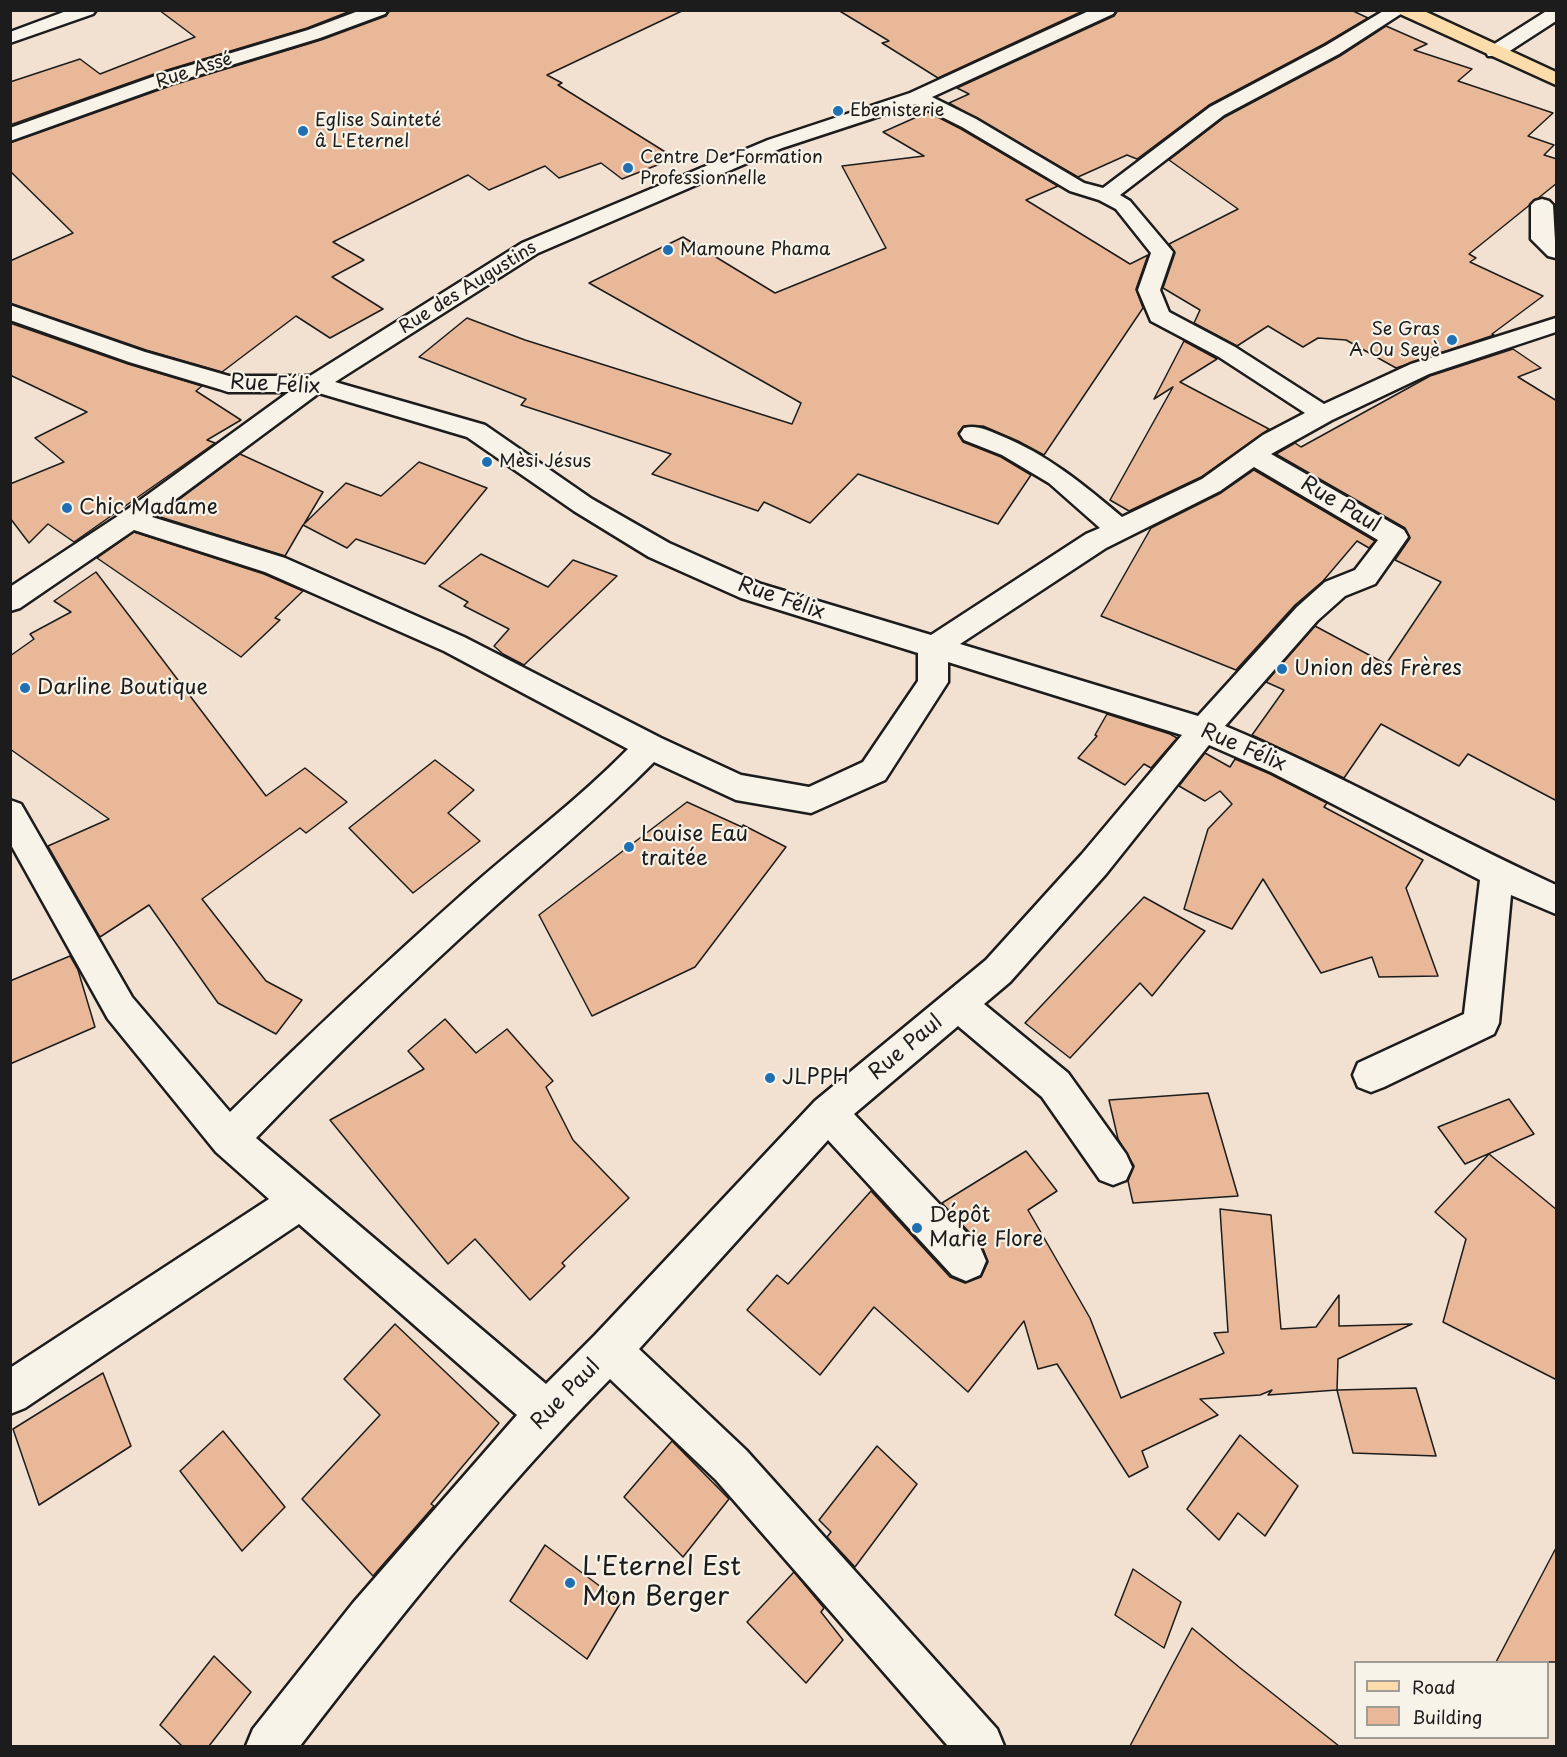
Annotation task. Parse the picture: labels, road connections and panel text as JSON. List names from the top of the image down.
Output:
{
  "streets": {
    "street": [
      "Rue Assé",
      "Rue des Augustins",
      "Rue Félix",
      "Rue Paul"
    ]
  },
  "crossings": [
    ["Rue des Augustins", "Rue Félix"],
    ["Rue Félix", "Rue Paul"]
  ],
  "places": [
    "Ebenisterie",
    "Eglise Sainteté â L'Eternel",
    "Centre De Formation Professionnelle",
    "Mamoune Phama",
    "Se Gras A Ou Seyè",
    "Mèsi Jésus",
    "Chic Madame",
    "Union des Frères",
    "Darline Boutique",
    "Louise Eau traitée",
    "JLPPH",
    "Dépôt Marie Flore",
    "L'Eternel Est Mon Berger"
  ],
  "legend": ["Road", "Building"]
}
